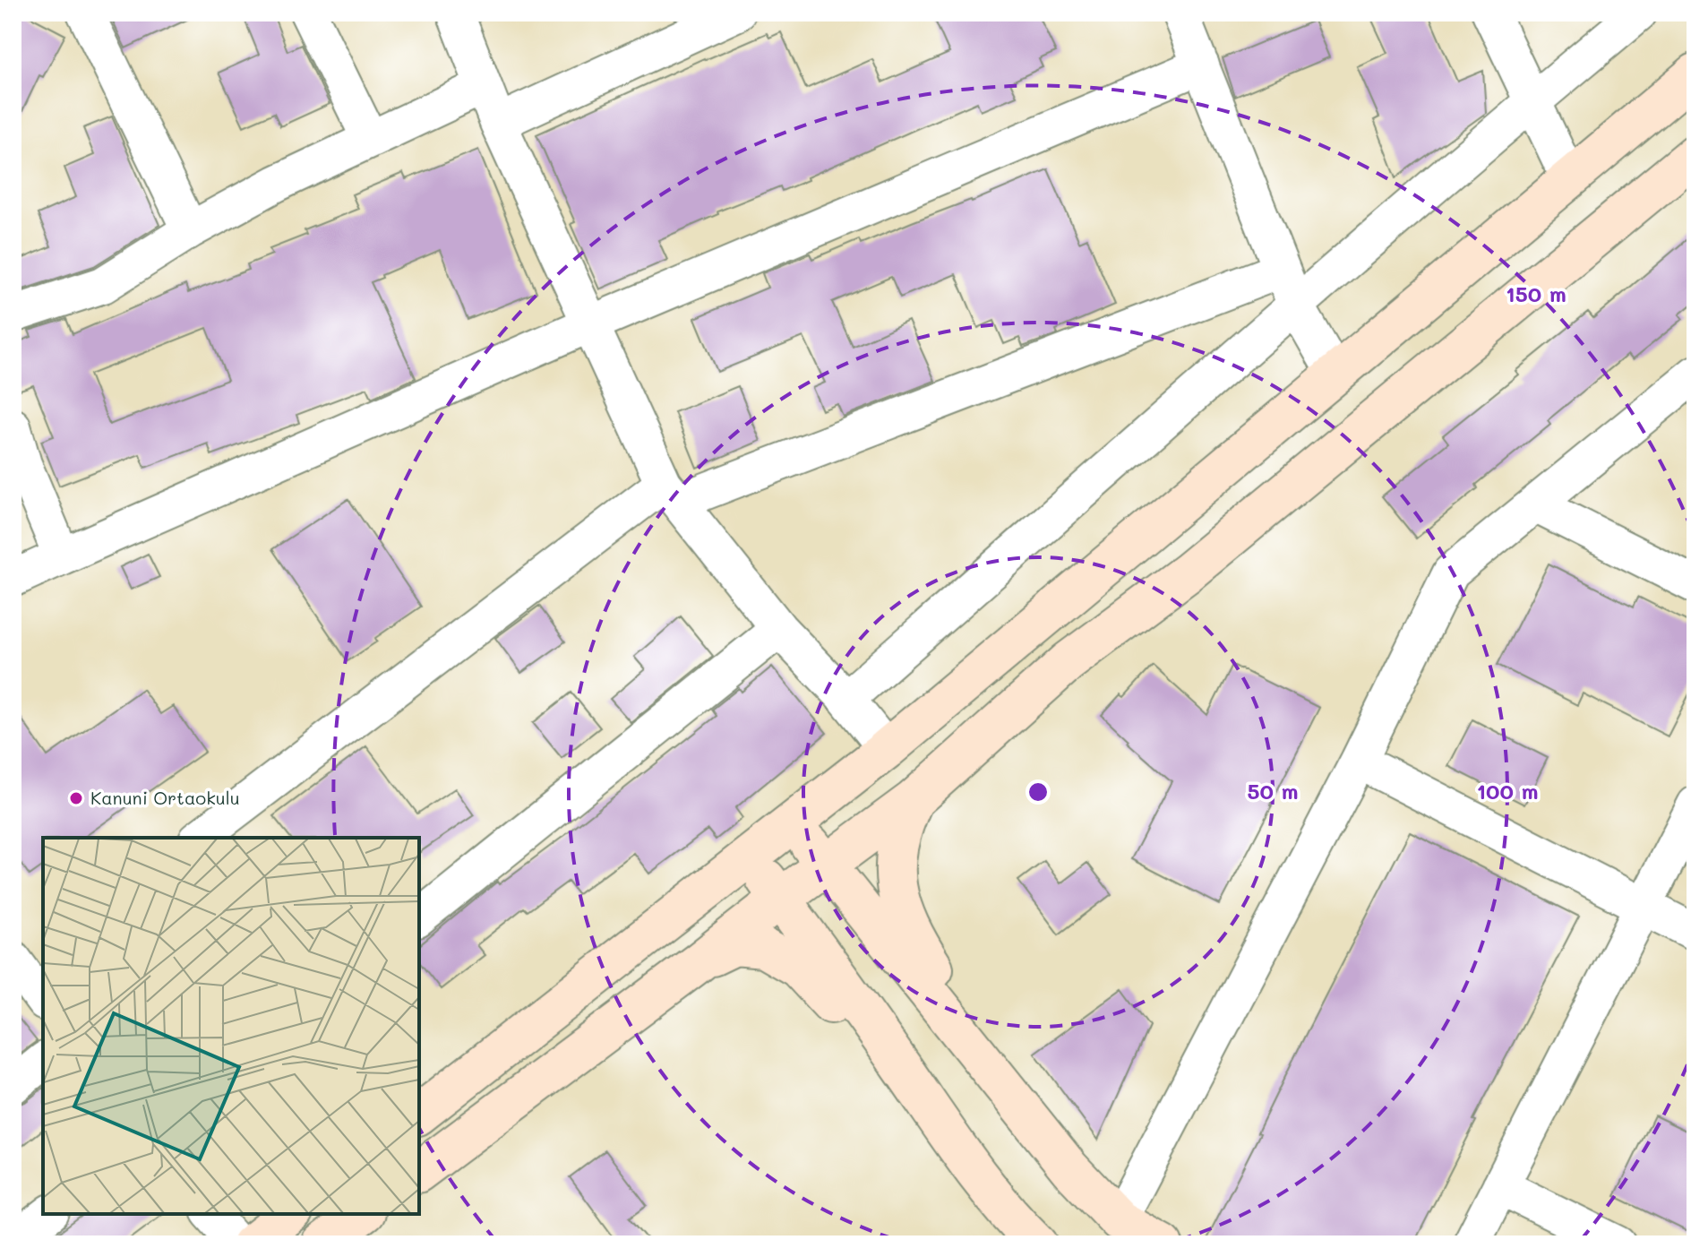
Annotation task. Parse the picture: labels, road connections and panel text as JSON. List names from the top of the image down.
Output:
{
  "places": ["Kanuni Ortaokulu"],
  "rings": ["150 m", "50 m", "100 m"]
}
